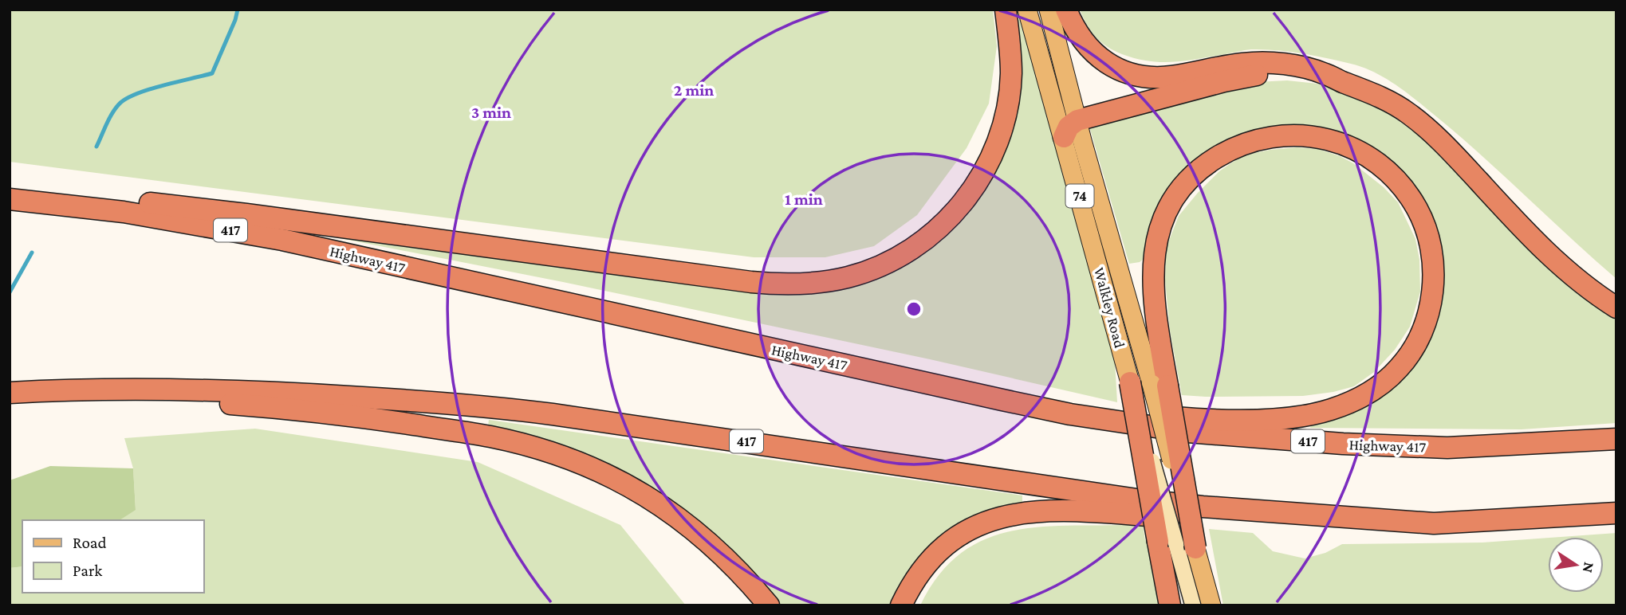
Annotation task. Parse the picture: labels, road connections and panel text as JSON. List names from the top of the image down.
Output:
{
  "streets": {
    "highway": ["417", "Highway 417"],
    "main road": ["74", "Walkley Road"]
  },
  "legend": ["Road", "Park"],
  "north": "right",
  "rings": ["2 min", "3 min", "1 min"]
}
